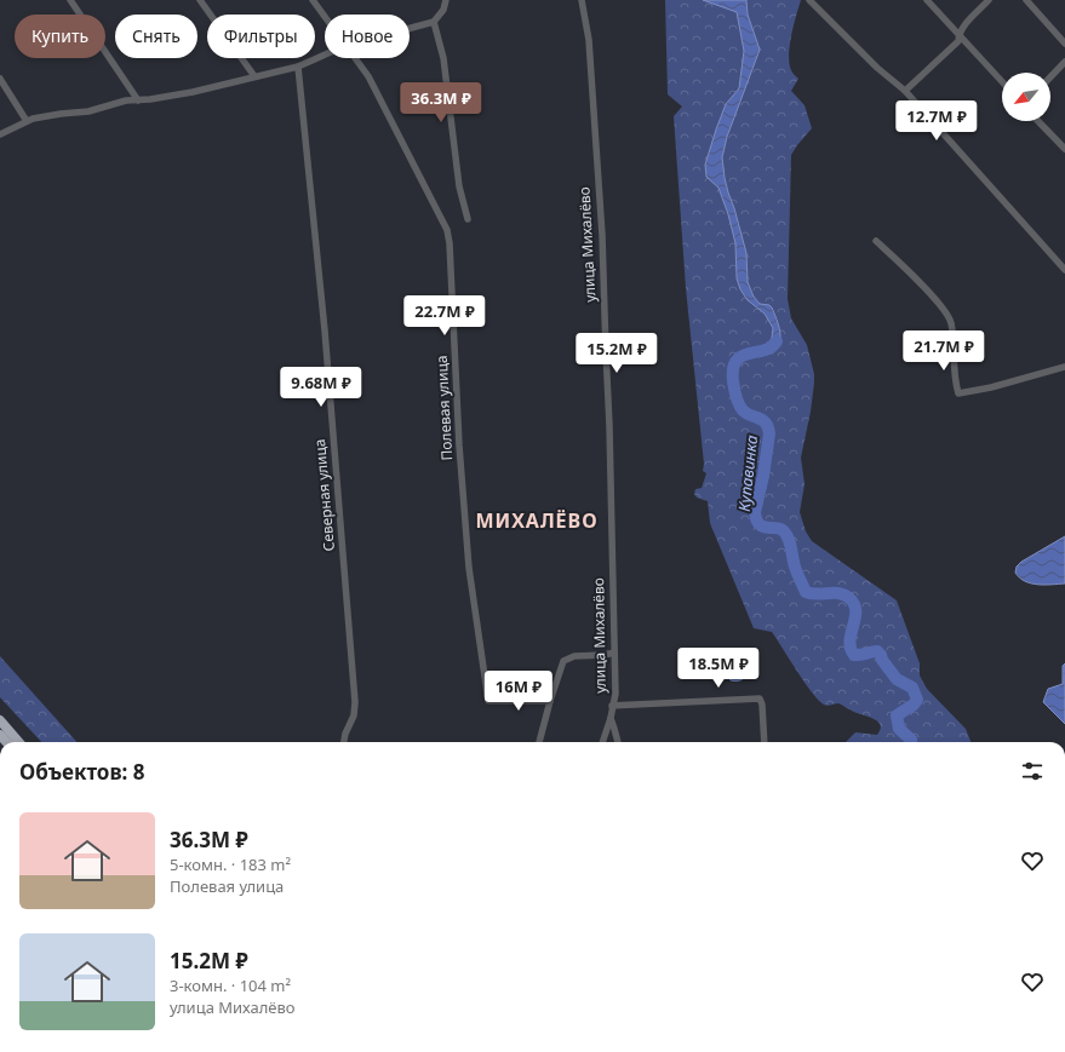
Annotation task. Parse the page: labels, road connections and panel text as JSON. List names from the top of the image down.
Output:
{
  "streets": {
    "street": ["улица Михалёво", "Полевая улица", "Северная улица"]
  },
  "districts": ["МИХАЛЁВО"],
  "water": ["Купавинка"],
  "north": "bottom left",
  "page": {
    "chip": [
      "Купить",
      "Снять",
      "Фильтры",
      "Новое"
    ],
    "price": [
      "36.3M ₽",
      "12.7M ₽",
      "22.7M ₽",
      "21.7M ₽",
      "15.2M ₽",
      "9.68M ₽",
      "18.5M ₽",
      "16M ₽"
    ],
    "heading": "Объектов: 8",
    "list": [
      {
        "name": "36.3M ₽",
        "note": "5-комн. · 183 m² · Полевая улица"
      },
      {
        "name": "15.2M ₽",
        "note": "3-комн. · 104 m² · улица Михалёво"
      }
    ]
  }
}
